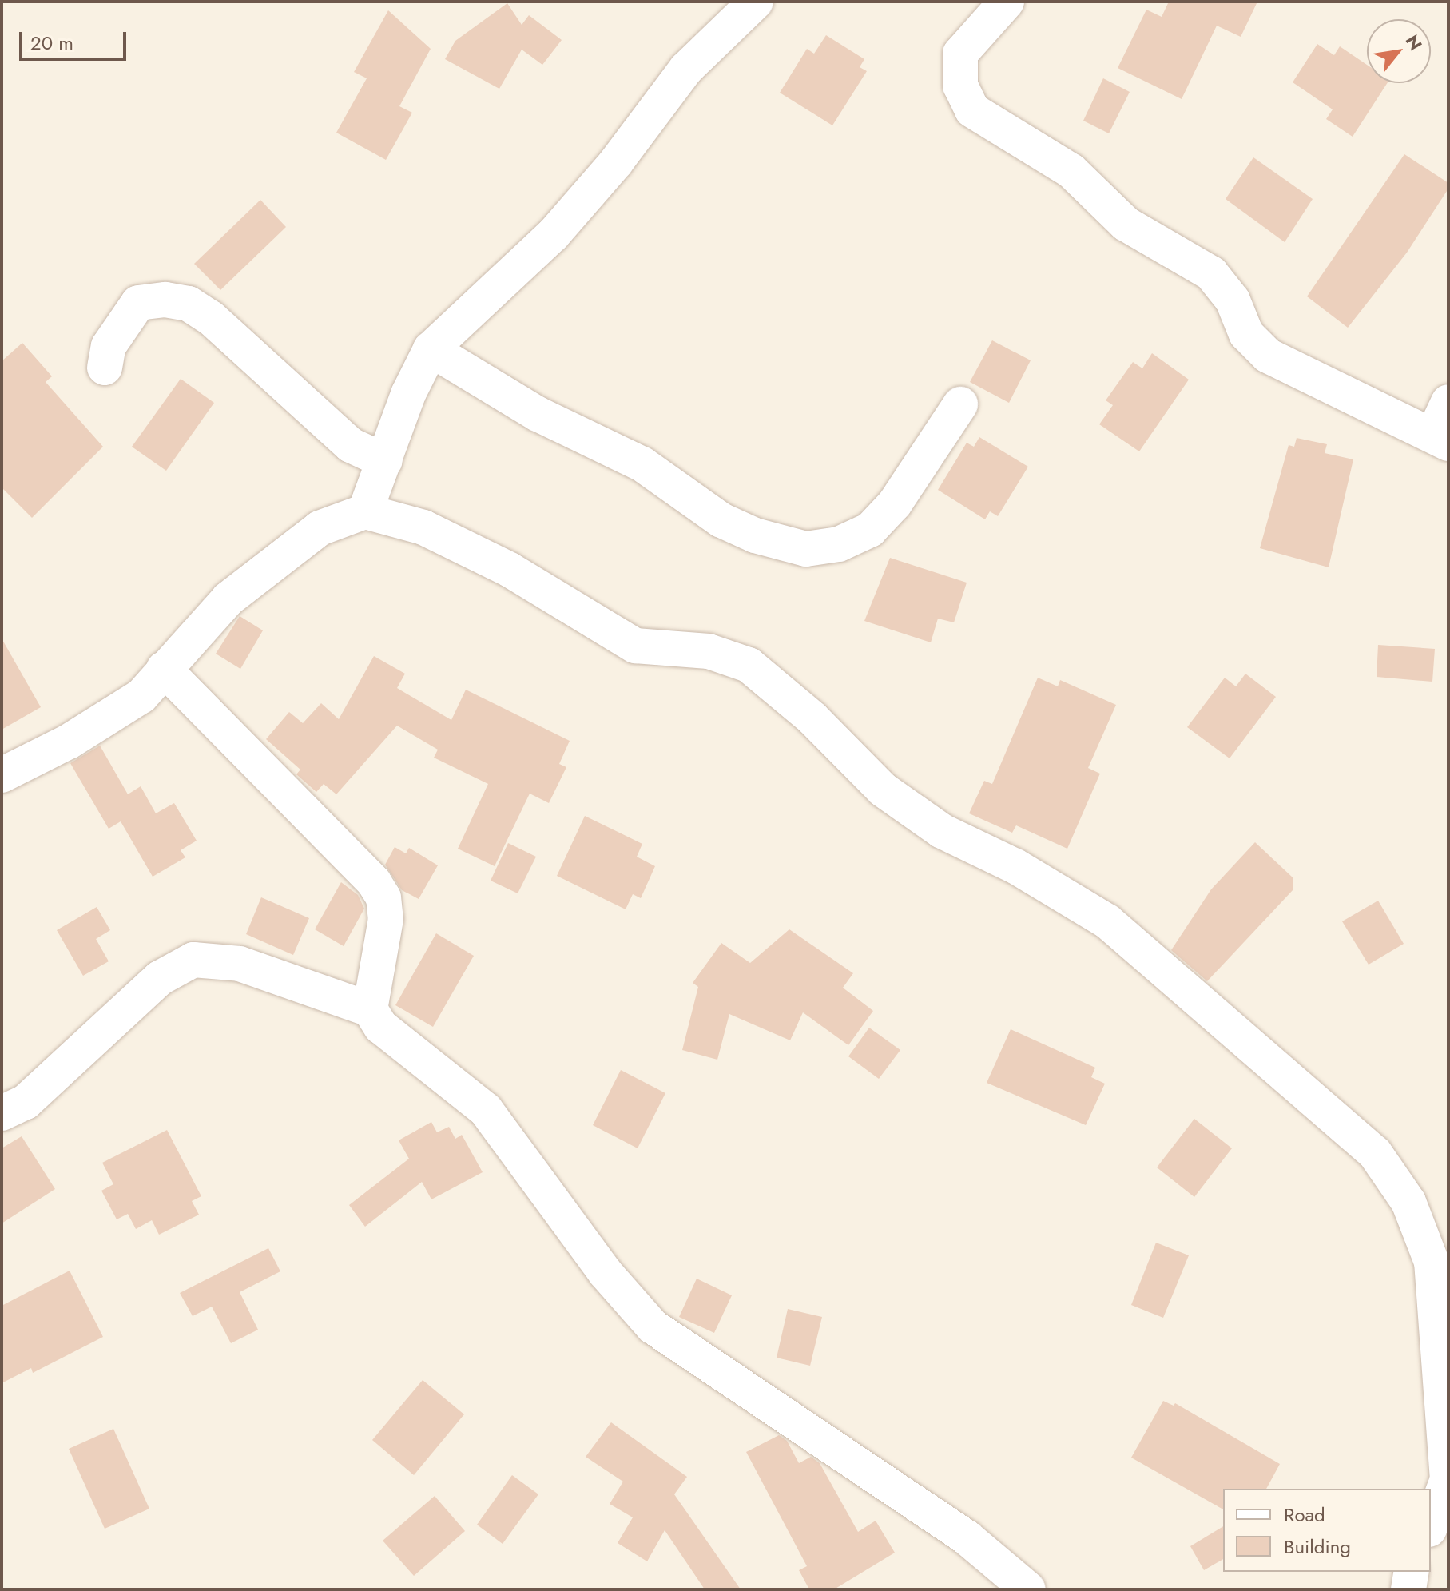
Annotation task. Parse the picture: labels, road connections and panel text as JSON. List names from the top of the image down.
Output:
{
  "legend": ["Road", "Building"],
  "scale_bar": "20 m",
  "north": "top right"
}
